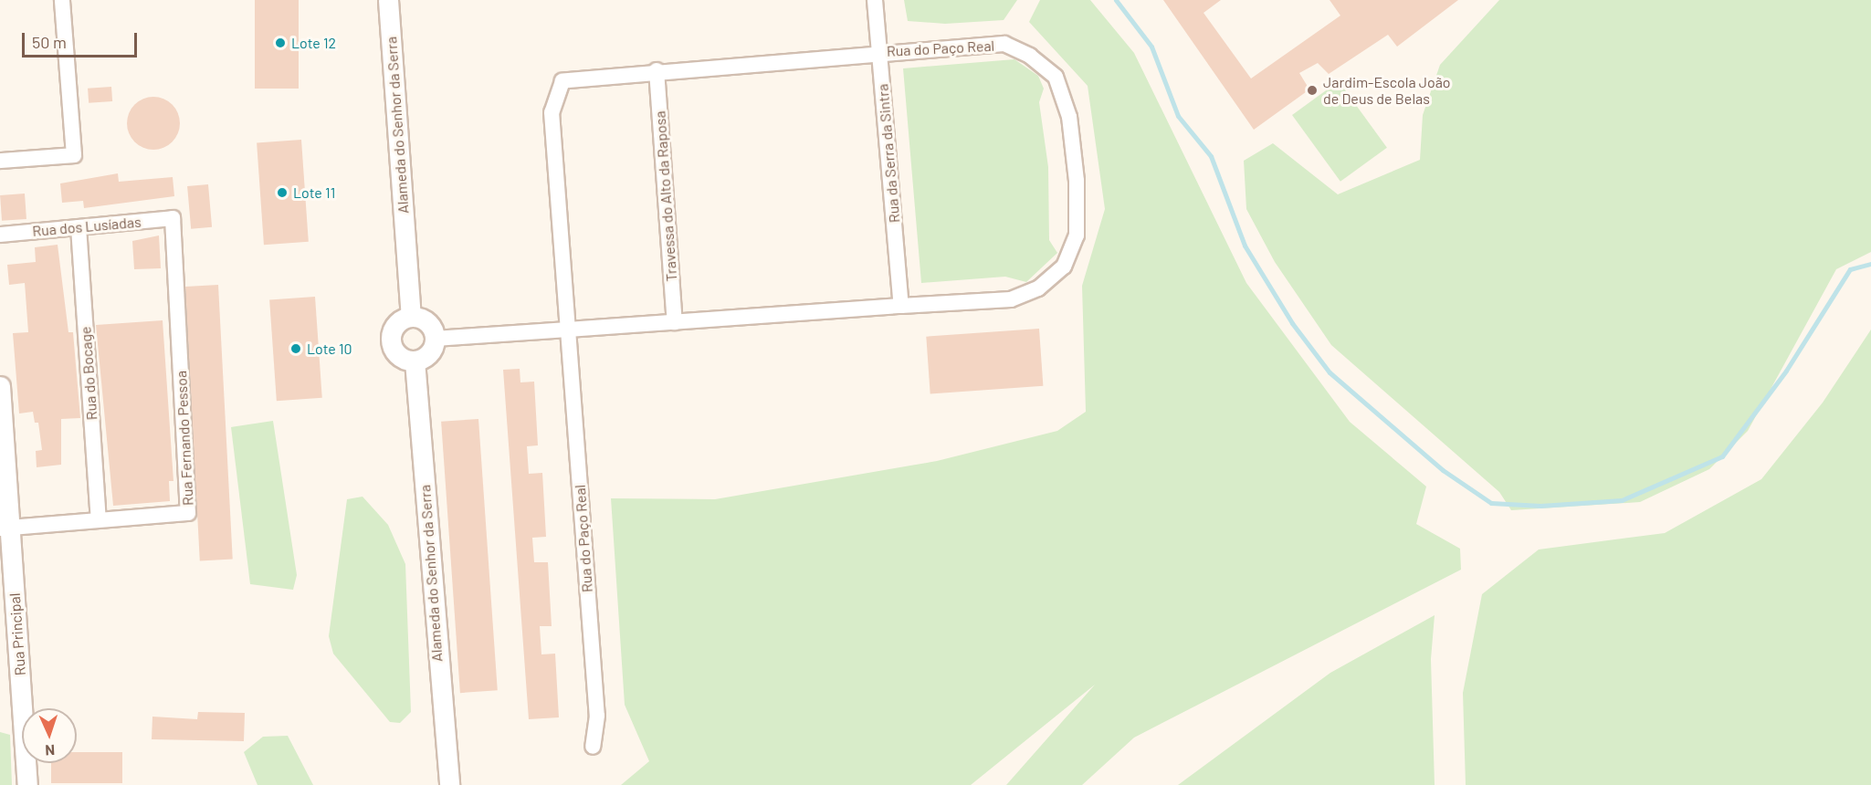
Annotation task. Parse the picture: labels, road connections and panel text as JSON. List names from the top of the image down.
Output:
{
  "streets": {
    "street": [
      "Rua do Paço Real",
      "Alameda do Senhor da Serra",
      "Rua da Serra da Sintra",
      "Travessa do Alto da Raposa",
      "Rua dos Lusíadas",
      "Rua do Bocage",
      "Rua Fernando Pessoa",
      "Rua Principal"
    ]
  },
  "crossings": [
    ["Rua do Paço Real", "Alameda do Senhor da Serra"],
    ["Rua do Paço Real", "Rua da Serra da Sintra"],
    ["Rua do Paço Real", "Travessa do Alto da Raposa"],
    ["Rua dos Lusíadas", "Rua do Bocage"],
    ["Rua dos Lusíadas", "Rua Fernando Pessoa"],
    ["Rua do Bocage", "Rua Fernando Pessoa"],
    ["Rua Fernando Pessoa", "Rua Principal"]
  ],
  "places": [
    "Lote 12",
    "Jardim-Escola João de Deus de Belas",
    "Lote 11",
    "Lote 10"
  ],
  "scale_bar": "50 m",
  "north": "bottom"
}
